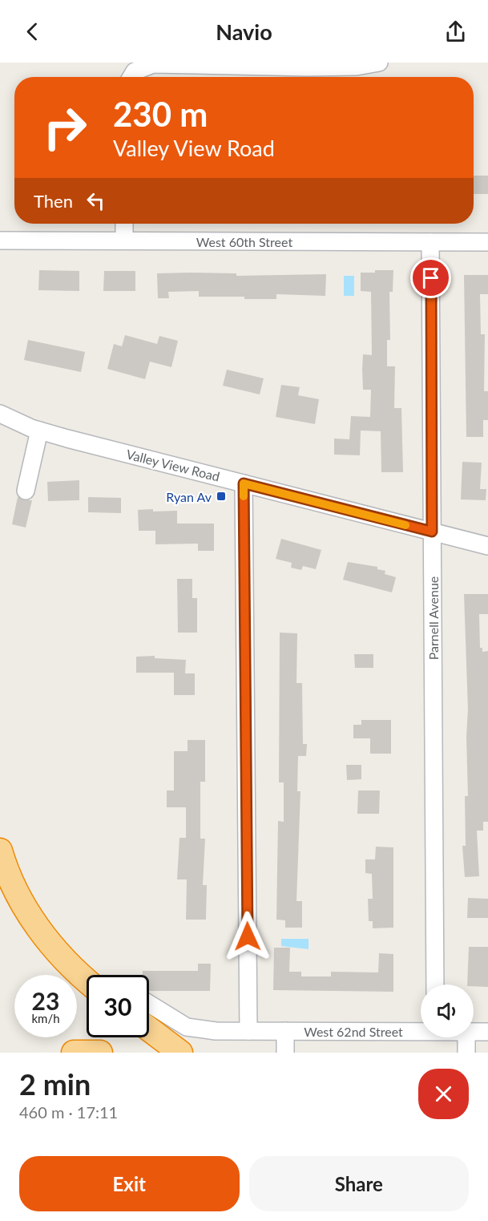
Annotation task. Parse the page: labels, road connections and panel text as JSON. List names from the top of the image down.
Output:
{
  "streets": {
    "street": [
      "West 60th Street",
      "Valley View Road",
      "Parnell Avenue",
      "West 62nd Street"
    ]
  },
  "crossings": [
    ["West 60th Street", "Parnell Avenue"],
    ["Valley View Road", "Parnell Avenue"]
  ],
  "places": {
    "transit": ["Ryan Av"]
  },
  "page": {
    "header": "Navio",
    "turn": ["230 m", "Valley View Road"],
    "then": "Then",
    "speed": "23 km/h",
    "limit": "30",
    "heading": ["2 min", "460 m · 17:11"],
    "buttons": ["Exit", "Share"]
  }
}
